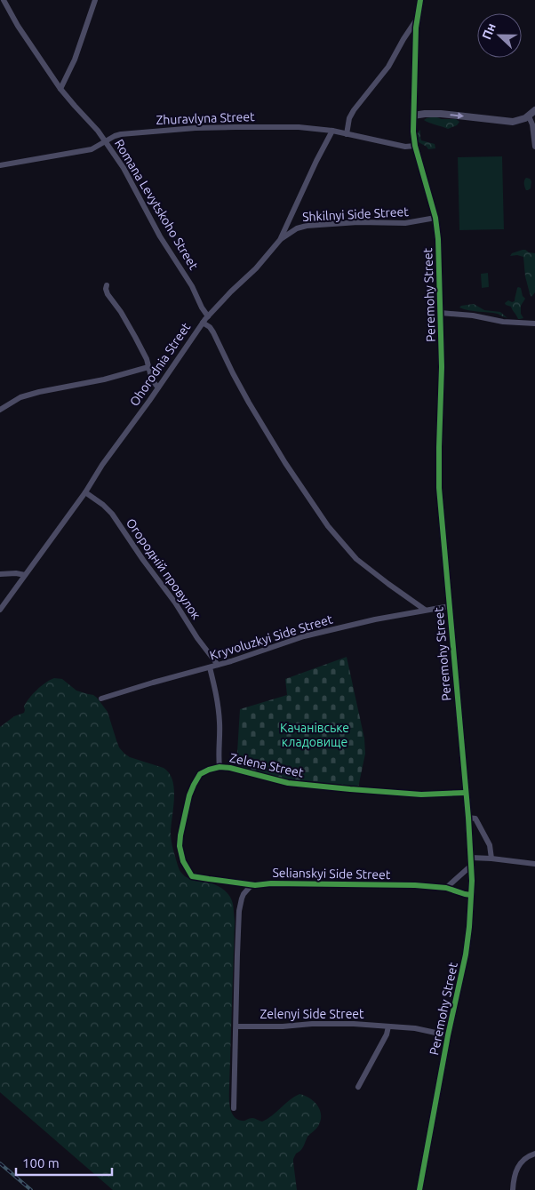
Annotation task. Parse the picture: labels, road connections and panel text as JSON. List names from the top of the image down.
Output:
{
  "streets": {
    "street": [
      "Zhuravlyna Street",
      "Romana Levytskoho Street",
      "Shkilnyi Side Street",
      "Peremohy Street",
      "Ohorodnia Street",
      "Огородній провулок",
      "Kryvoluzkyi Side Street",
      "Zelena Street",
      "Selianskyi Side Street",
      "Zelenyi Side Street"
    ]
  },
  "crossings": [
    ["Zhuravlyna Street", "Romana Levytskoho Street"],
    ["Zhuravlyna Street", "Peremohy Street"],
    ["Zhuravlyna Street", "Ohorodnia Street"],
    ["Romana Levytskoho Street", "Ohorodnia Street"],
    ["Shkilnyi Side Street", "Peremohy Street"],
    ["Shkilnyi Side Street", "Ohorodnia Street"],
    ["Peremohy Street", "Kryvoluzkyi Side Street"],
    ["Peremohy Street", "Zelena Street"],
    ["Peremohy Street", "Selianskyi Side Street"],
    ["Peremohy Street", "Zelenyi Side Street"],
    ["Ohorodnia Street", "Огородній провулок"],
    ["Огородній провулок", "Kryvoluzkyi Side Street"],
    ["Zelena Street", "Selianskyi Side Street"]
  ],
  "parks": ["Качанівське кладовище"],
  "scale_bar": "100 m",
  "north": "left"
}
